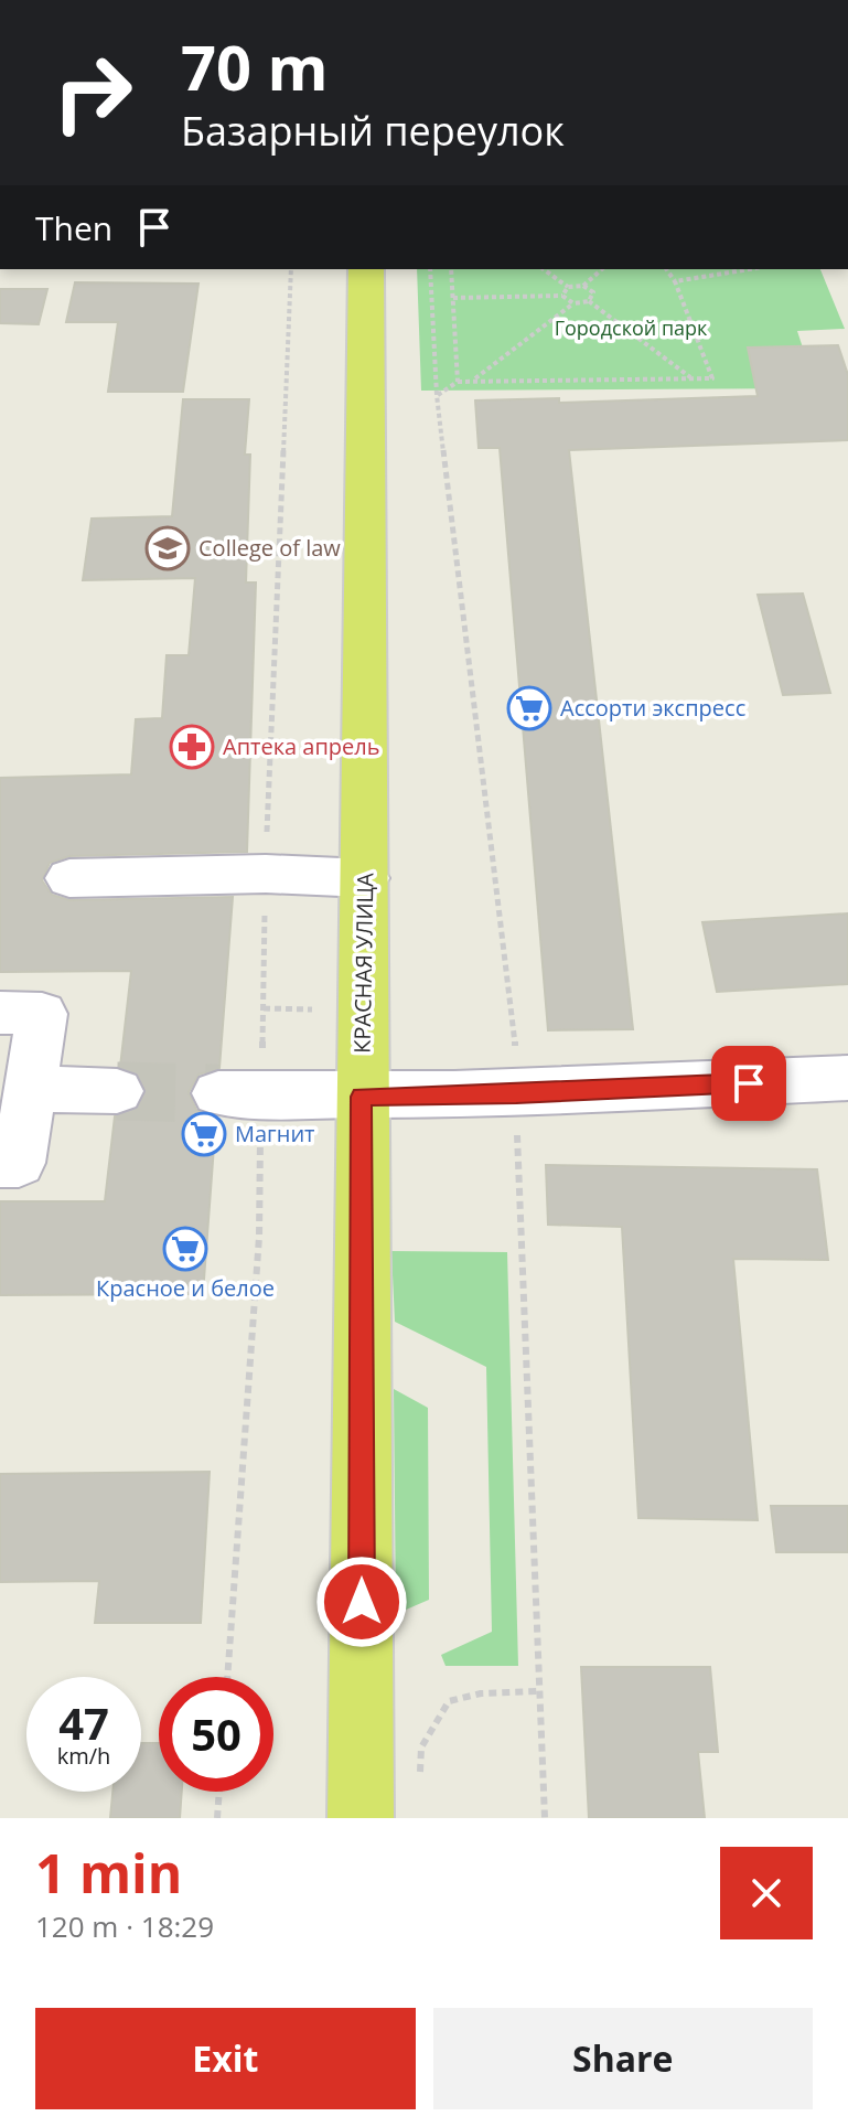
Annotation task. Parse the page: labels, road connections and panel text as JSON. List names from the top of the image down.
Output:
{
  "streets": {
    "main road": ["КРАСНАЯ УЛИЦА"]
  },
  "parks": ["Городской парк"],
  "places": {
    "school or university": ["College of law"],
    "supermarket": ["Ассорти экспресс", "Магнит", "Красное и белое"],
    "pharmacy": ["Аптека апрель"]
  },
  "page": {
    "turn": ["70 m", "Базарный переулок"],
    "then": "Then",
    "speed": "47 km/h",
    "limit": "50",
    "heading": ["1 min", "120 m · 18:29"],
    "buttons": ["Exit", "Share"]
  }
}
